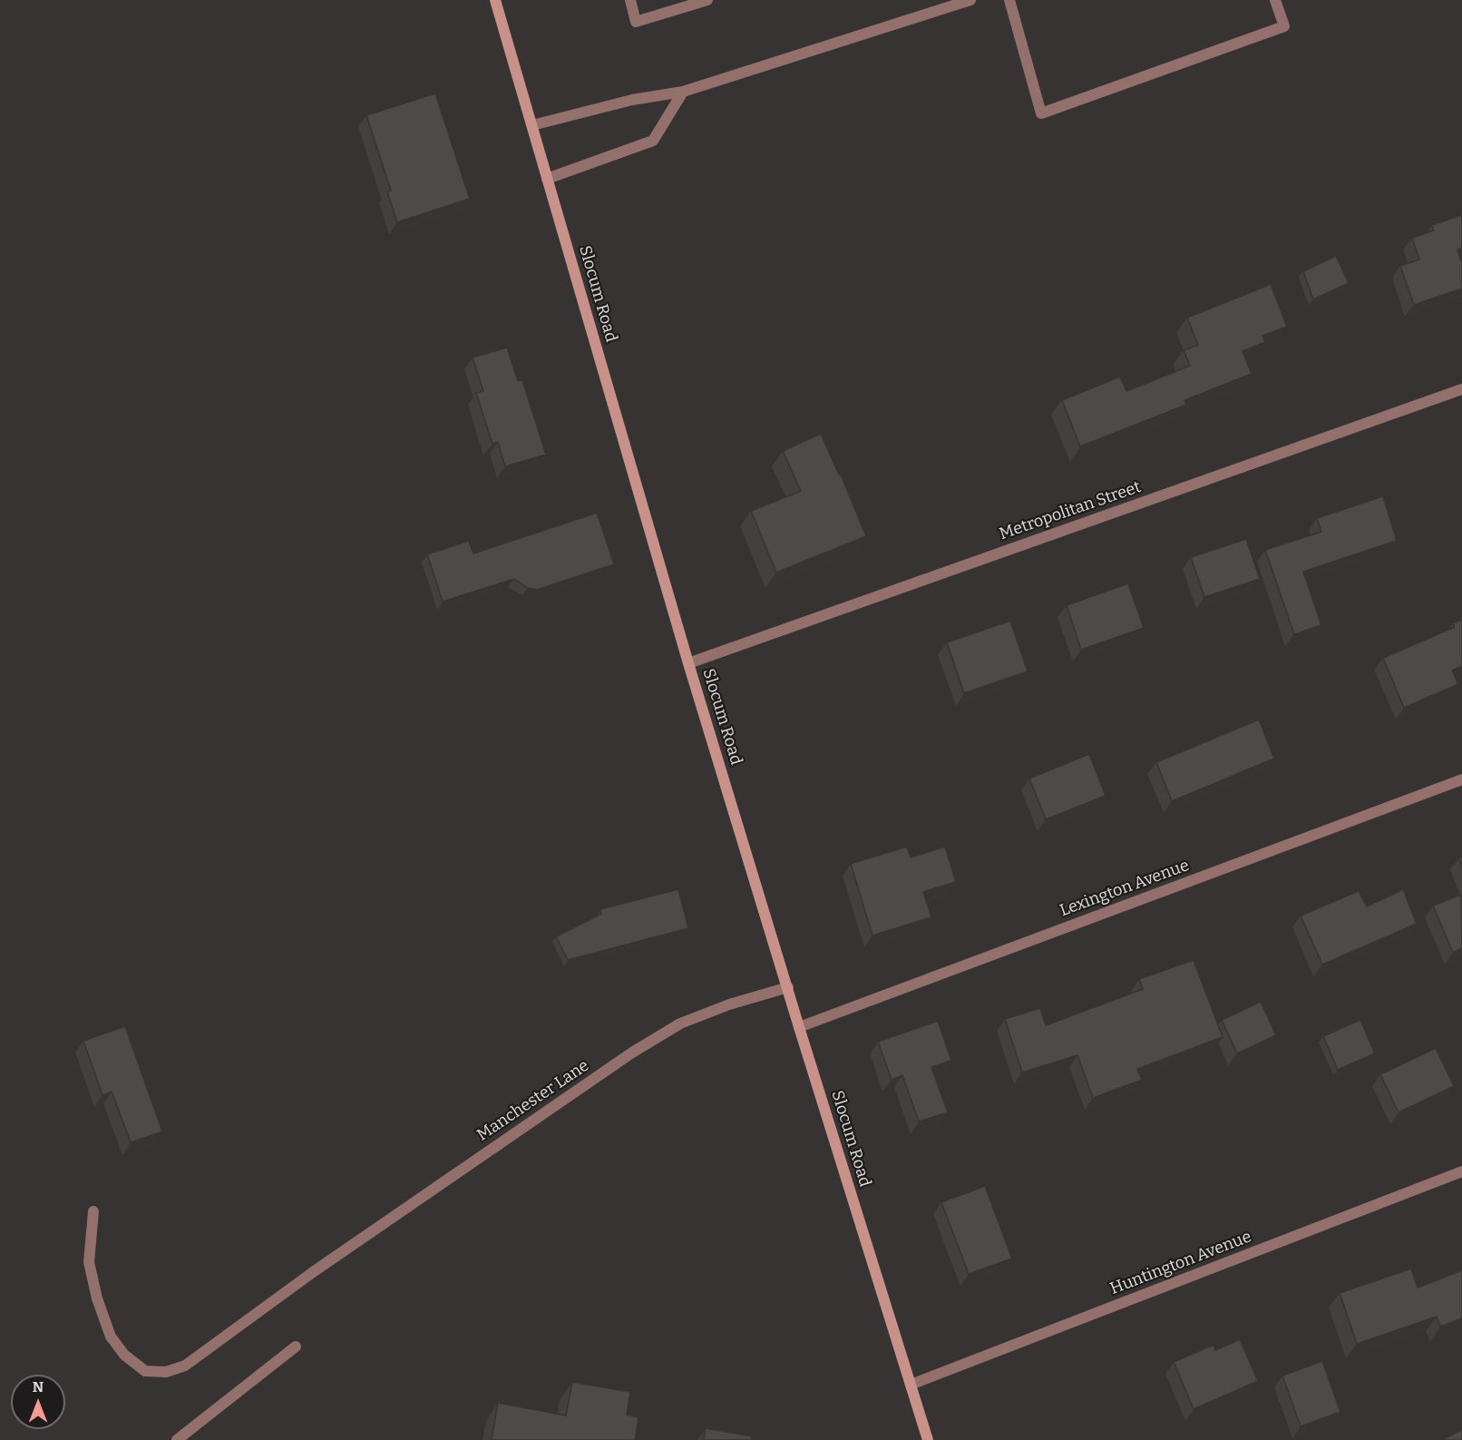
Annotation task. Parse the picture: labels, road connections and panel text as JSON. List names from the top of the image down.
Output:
{
  "streets": {
    "main road": ["Slocum Road"],
    "street": [
      "Metropolitan Street",
      "Lexington Avenue",
      "Manchester Lane",
      "Huntington Avenue"
    ]
  },
  "crossings": [
    ["Slocum Road", "Metropolitan Street"],
    ["Slocum Road", "Lexington Avenue"],
    ["Slocum Road", "Manchester Lane"],
    ["Slocum Road", "Huntington Avenue"]
  ],
  "north": "top"
}
